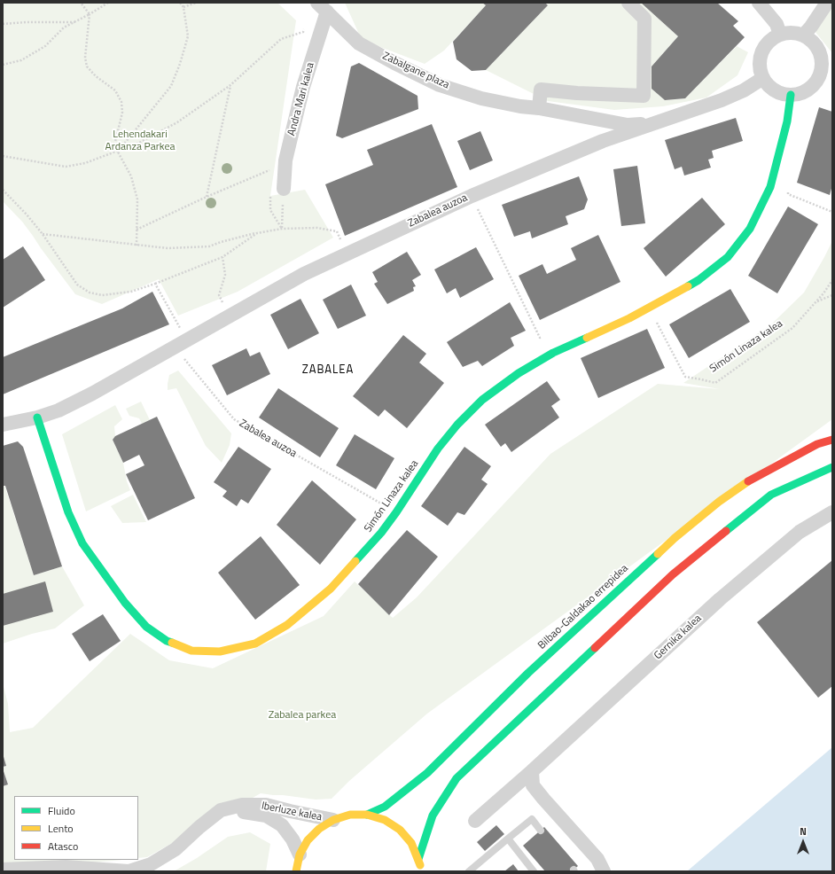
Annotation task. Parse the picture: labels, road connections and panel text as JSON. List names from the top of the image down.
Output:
{
  "streets": {
    "main road": ["Simón Linaza kalea", "Bilbao-Galdakao errepidea"],
    "street": [
      "Zabalgane plaza",
      "Andra Mari kalea",
      "Zabalea auzoa",
      "Gernika kalea",
      "Iberluze kalea"
    ]
  },
  "crossings": [
    ["Zabalgane plaza", "Andra Mari kalea"],
    ["Zabalgane plaza", "Zabalea auzoa"],
    ["Zabalea auzoa", "Simón Linaza kalea"],
    ["Bilbao-Galdakao errepidea", "Iberluze kalea"]
  ],
  "districts": ["ZABALEA"],
  "parks": ["Lehendakari Ardanza Parkea", "Zabalea parkea"],
  "legend": ["Fluido", "Lento", "Atasco"],
  "north": "top"
}
